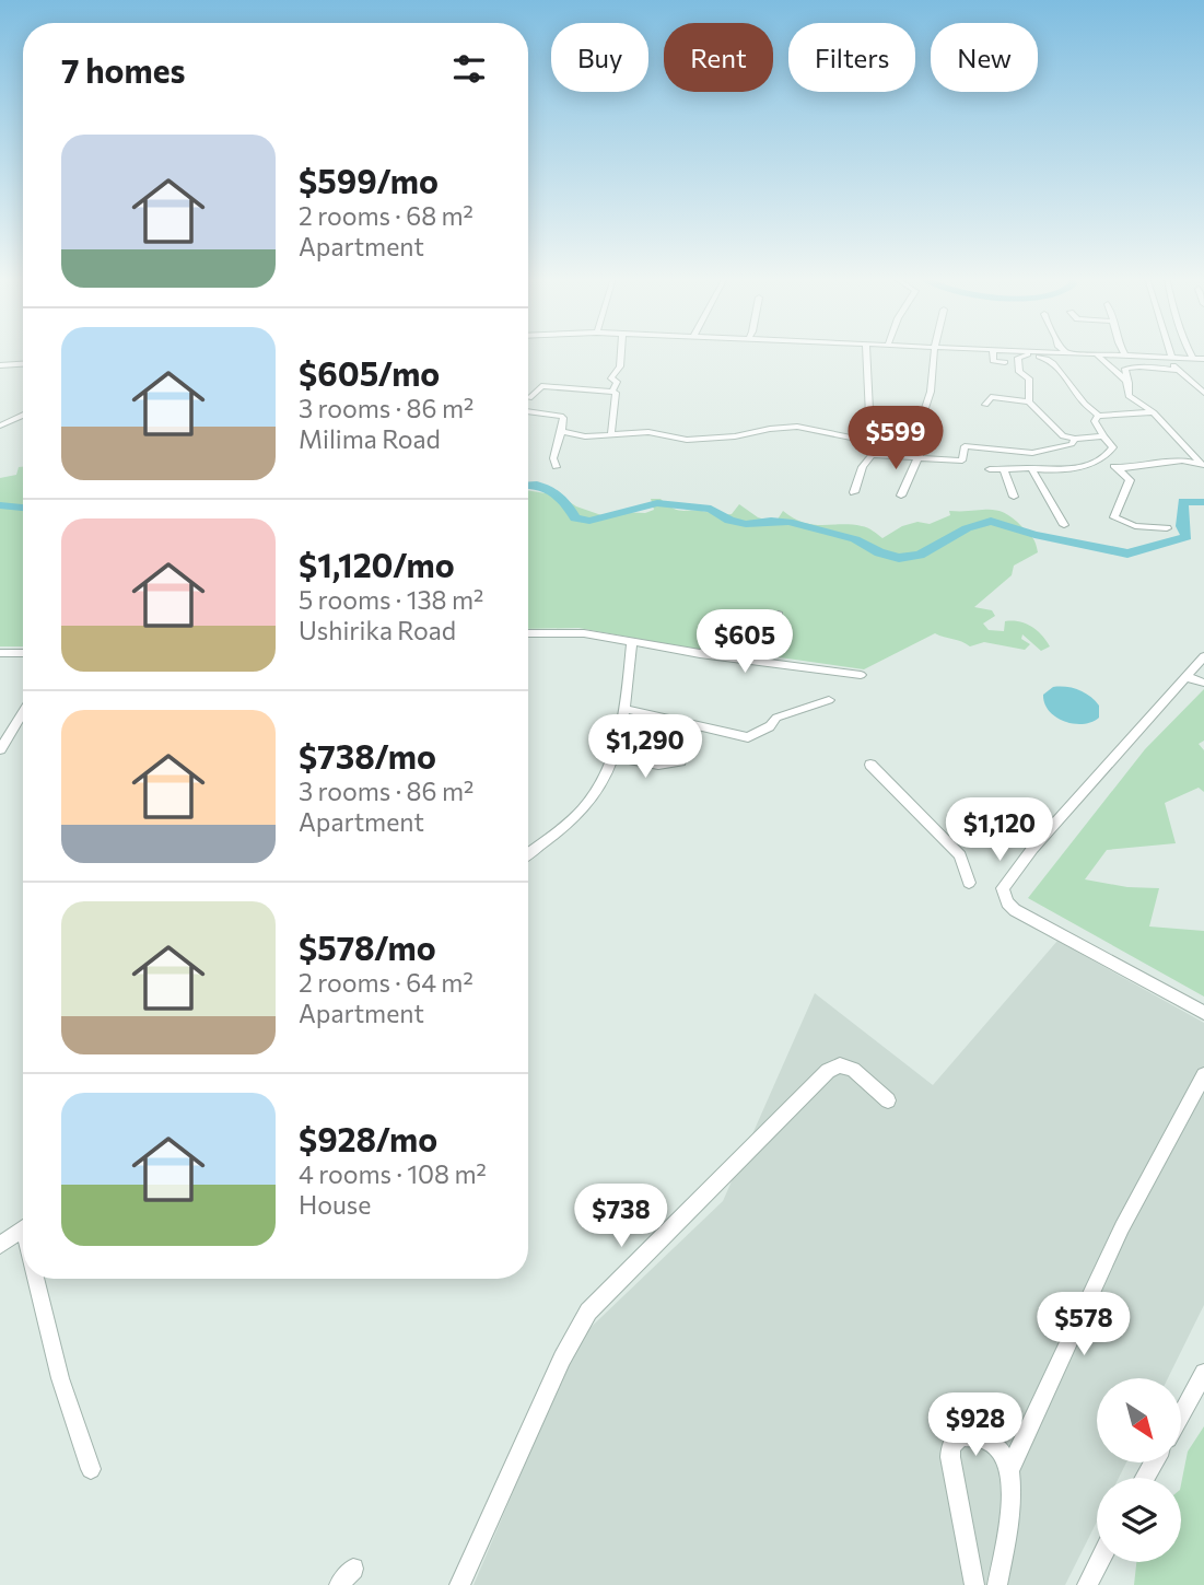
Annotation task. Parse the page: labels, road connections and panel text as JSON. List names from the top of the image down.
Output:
{
  "north": "bottom right",
  "page": {
    "chip": [
      "Buy",
      "Rent",
      "Filters",
      "New"
    ],
    "heading": "7 homes",
    "list": [
      {
        "name": "$599/mo",
        "note": "2 rooms · 68 m² · Apartment"
      },
      {
        "name": "$605/mo",
        "note": "3 rooms · 86 m² · Milima Road"
      },
      {
        "name": "$1,120/mo",
        "note": "5 rooms · 138 m² · Ushirika Road"
      },
      {
        "name": "$738/mo",
        "note": "3 rooms · 86 m² · Apartment"
      },
      {
        "name": "$578/mo",
        "note": "2 rooms · 64 m² · Apartment"
      },
      {
        "name": "$928/mo",
        "note": "4 rooms · 108 m² · House"
      }
    ],
    "price": [
      "$599",
      "$605",
      "$1,290",
      "$1,120",
      "$738",
      "$578",
      "$928"
    ]
  }
}
